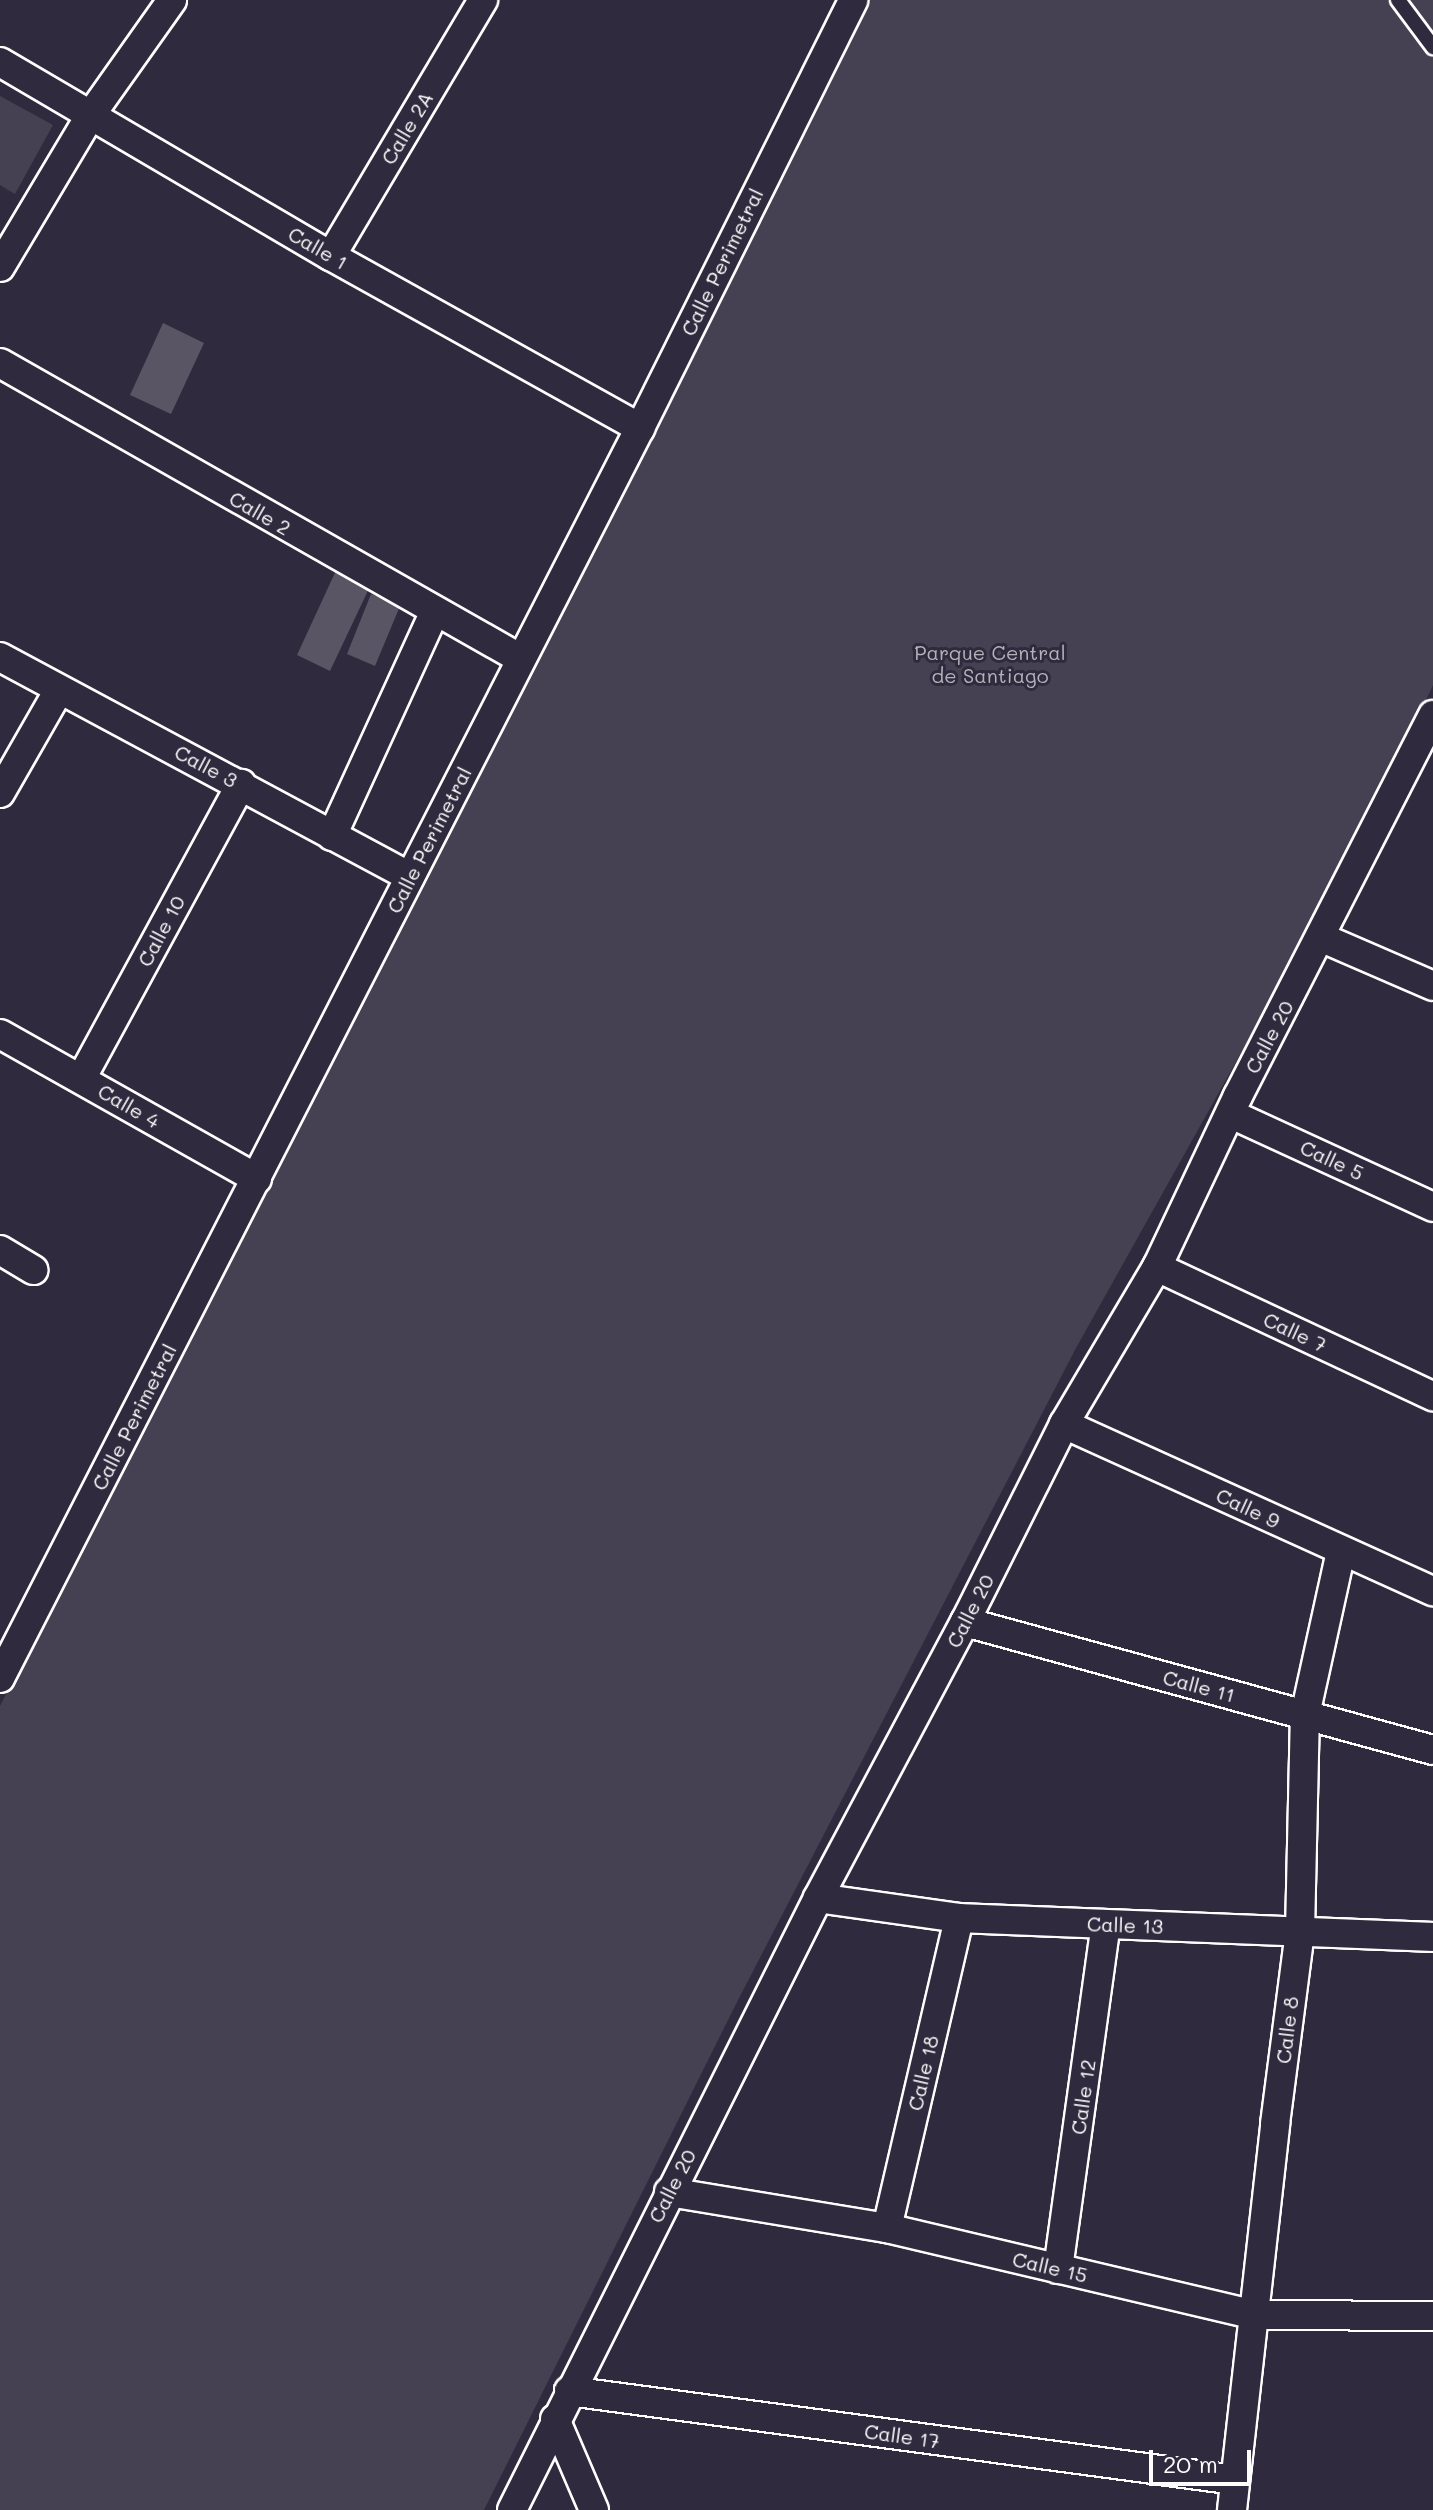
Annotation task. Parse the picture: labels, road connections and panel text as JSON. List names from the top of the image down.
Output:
{
  "streets": {
    "street": [
      "Calle 2A",
      "Calle 1",
      "Calle Perimetral",
      "Calle 2",
      "Calle 3",
      "Calle 10",
      "Calle 20",
      "Calle 4",
      "Calle 5",
      "Calle 7",
      "Calle 9",
      "Calle 11",
      "Calle 13",
      "Calle 8",
      "Calle 18",
      "Calle 12",
      "Calle 15",
      "Calle 17"
    ]
  },
  "crossings": [
    ["Calle 2A", "Calle 1"],
    ["Calle 1", "Calle Perimetral"],
    ["Calle Perimetral", "Calle 2"],
    ["Calle Perimetral", "Calle 3"],
    ["Calle Perimetral", "Calle 4"],
    ["Calle 3", "Calle 10"],
    ["Calle 10", "Calle 4"],
    ["Calle 20", "Calle 5"],
    ["Calle 20", "Calle 7"],
    ["Calle 20", "Calle 9"],
    ["Calle 20", "Calle 11"],
    ["Calle 20", "Calle 13"],
    ["Calle 20", "Calle 15"],
    ["Calle 20", "Calle 17"],
    ["Calle 9", "Calle 8"],
    ["Calle 11", "Calle 8"],
    ["Calle 13", "Calle 8"],
    ["Calle 13", "Calle 18"],
    ["Calle 13", "Calle 12"],
    ["Calle 8", "Calle 15"],
    ["Calle 8", "Calle 17"],
    ["Calle 18", "Calle 15"],
    ["Calle 12", "Calle 15"]
  ],
  "parks": ["Parque Central de Santiago"],
  "scale_bar": "20 m"
}
